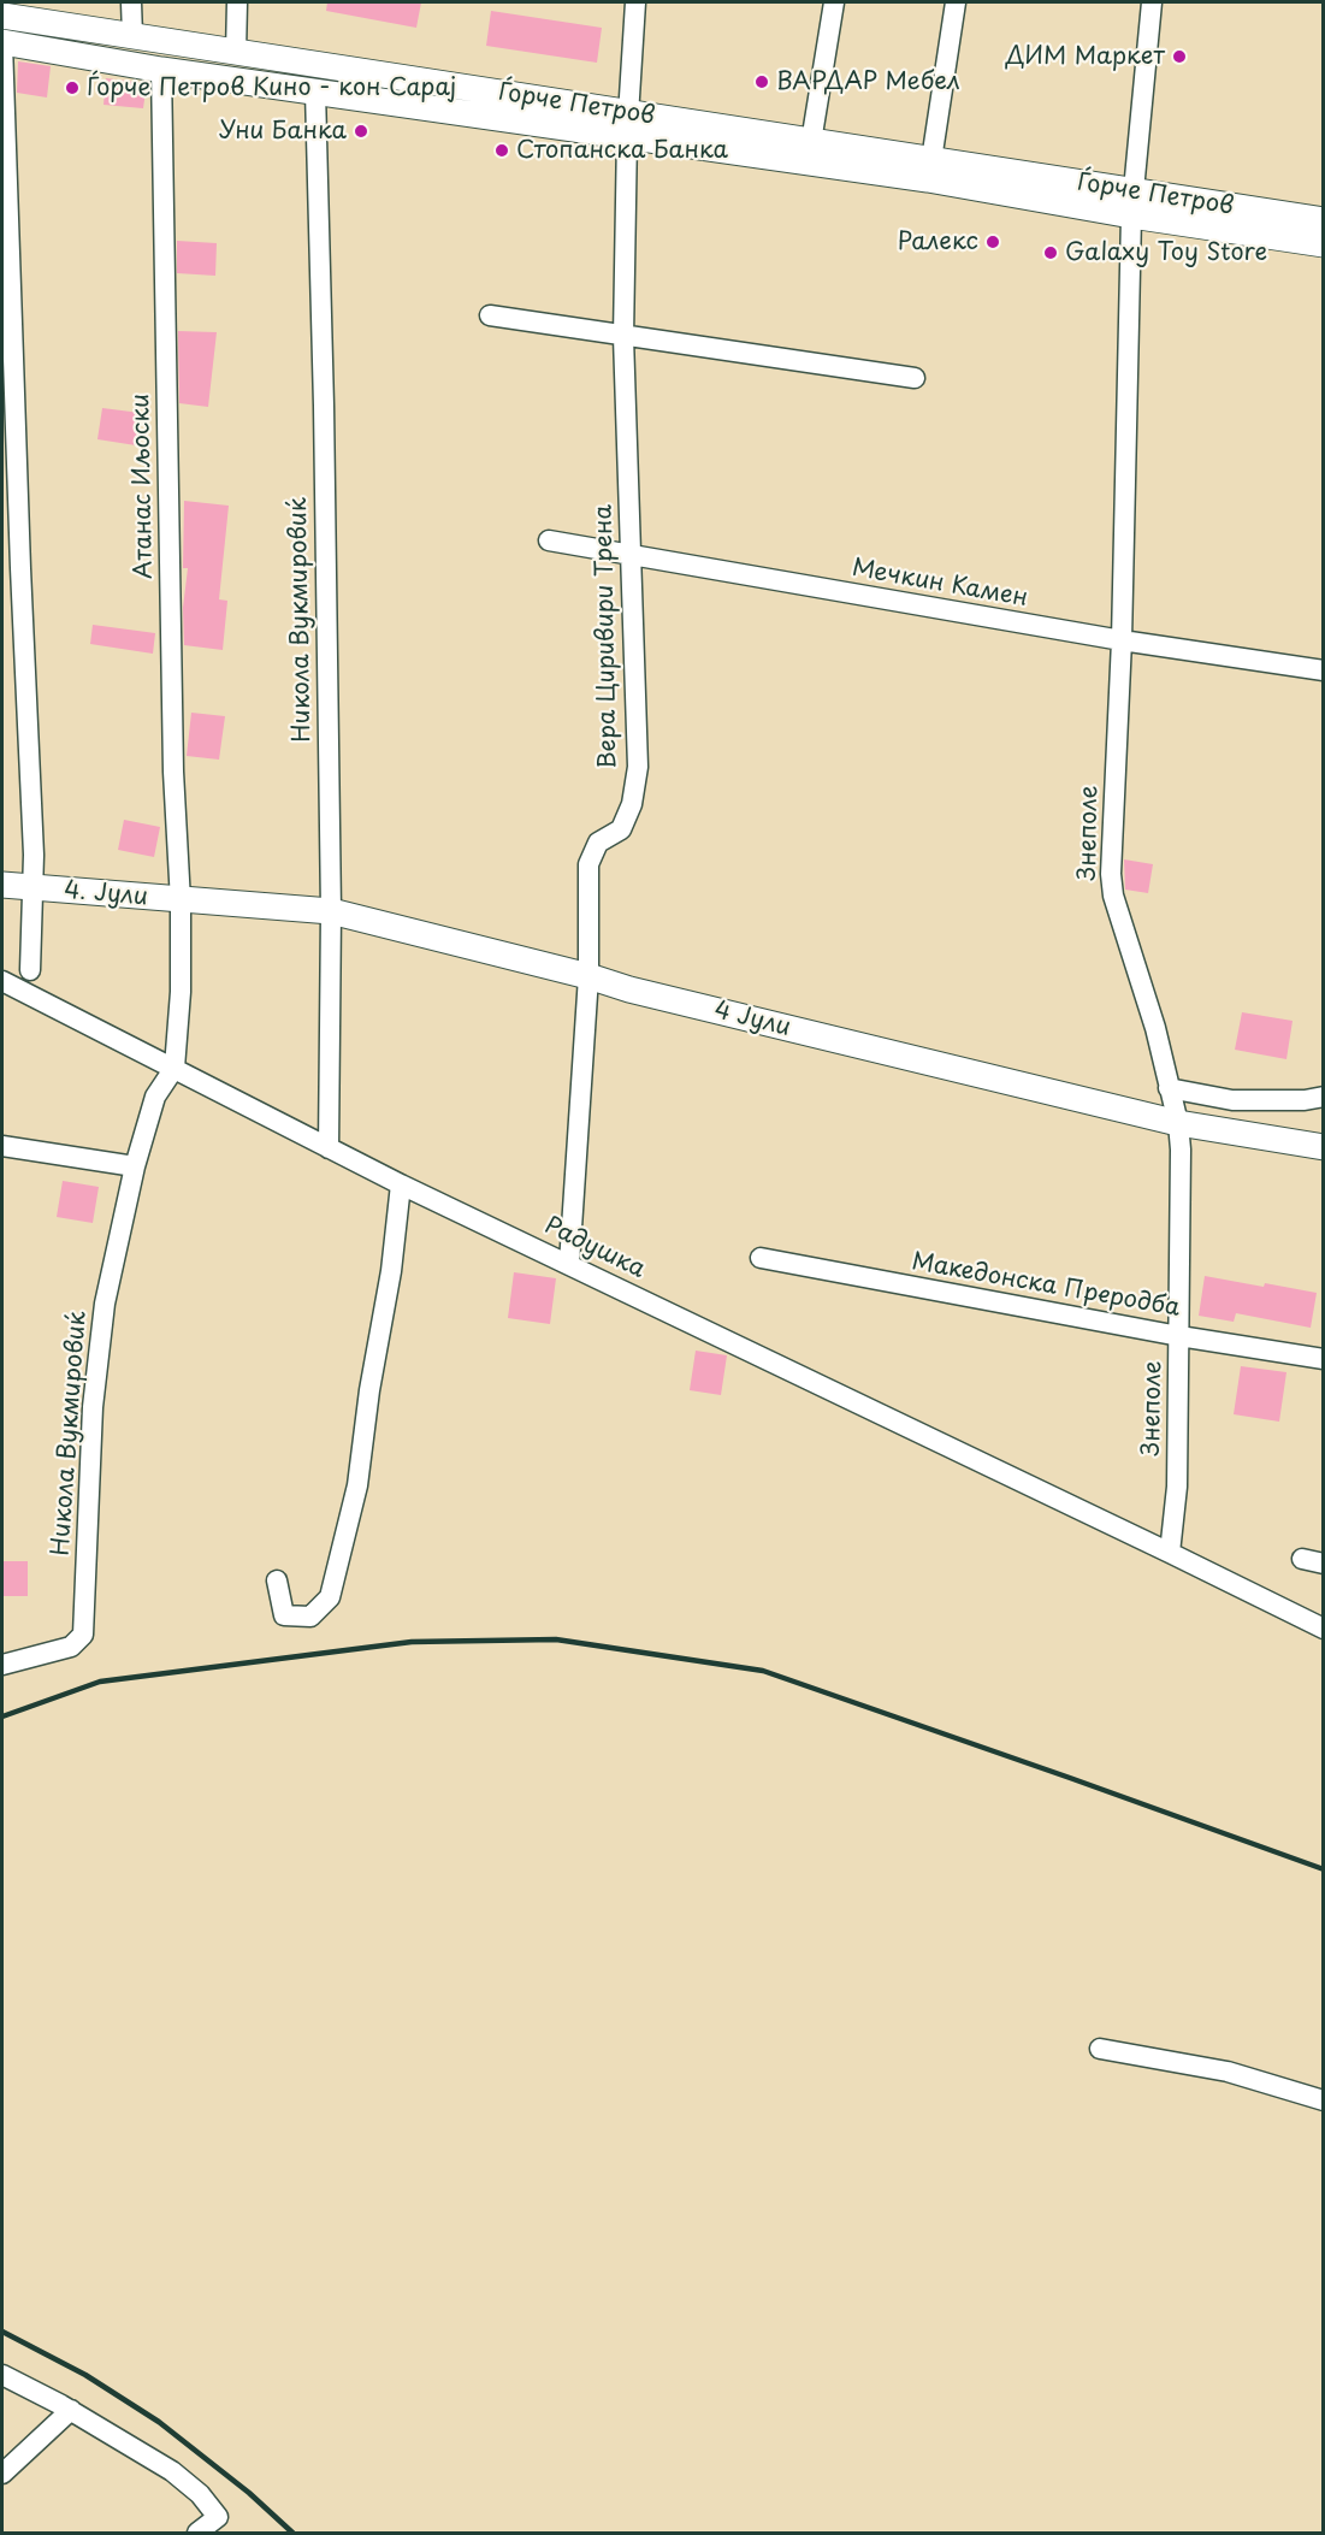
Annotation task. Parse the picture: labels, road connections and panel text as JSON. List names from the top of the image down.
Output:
{
  "streets": {
    "street": [
      "Ѓорче Петров",
      "Aтанас Иљоски",
      "Мечкин Камен",
      "Никола Вукмировиќ",
      "Вера Циривири Трена",
      "Знеполе",
      "4. Јули",
      "4 Јули",
      "Радушка",
      "Македонска Преродба"
    ]
  },
  "crossings": [
    ["Ѓорче Петров", "Aтанас Иљоски"],
    ["Ѓорче Петров", "Никола Вукмировиќ"],
    ["Ѓорче Петров", "Вера Циривири Трена"],
    ["Ѓорче Петров", "Знеполе"],
    ["Aтанас Иљоски", "Никола Вукмировиќ"],
    ["Aтанас Иљоски", "4. Јули"],
    ["Aтанас Иљоски", "4 Јули"],
    ["Мечкин Камен", "Вера Циривири Трена"],
    ["Мечкин Камен", "Знеполе"],
    ["Никола Вукмировиќ", "4. Јули"],
    ["Никола Вукмировиќ", "4 Јули"],
    ["Никола Вукмировиќ", "Радушка"],
    ["Вера Циривири Трена", "4 Јули"],
    ["Вера Циривири Трена", "Радушка"],
    ["Знеполе", "4 Јули"],
    ["Знеполе", "Радушка"],
    ["Знеполе", "Македонска Преродба"],
    ["4. Јули", "4 Јули"]
  ],
  "places": [
    "ДИМ Маркет",
    "ВАРДАР Мебел",
    "Ѓорче Петров Кино - кон Сарај",
    "Уни Банка",
    "Стопанска Банка",
    "Ралекс",
    "Galaxy Toy Store"
  ]
}
